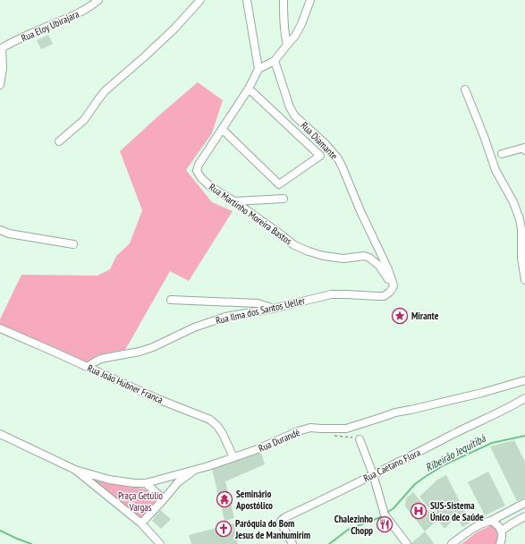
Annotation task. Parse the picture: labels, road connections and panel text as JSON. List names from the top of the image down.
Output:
{
  "streets": {
    "street": [
      "Rua Eloy Ubirajara",
      "Rua Diamante",
      "Rua Martinho Moreira Bastos",
      "Rua Ilma dos Santos Ueller",
      "Rua João Hubner Franca",
      "Rua Durandé",
      "Rua Caetano Flora"
    ]
  },
  "crossings": [
    ["Rua Diamante", "Rua Martinho Moreira Bastos"],
    ["Rua Diamante", "Rua Ilma dos Santos Ueller"],
    ["Rua Martinho Moreira Bastos", "Rua Ilma dos Santos Ueller"],
    ["Rua Ilma dos Santos Ueller", "Rua João Hubner Franca"],
    ["Rua João Hubner Franca", "Rua Durandé"]
  ],
  "water": ["Ribeirão Jequitibá"],
  "parks": ["Praça Getúlio Vargas"],
  "places": {
    "place": ["Mirante"],
    "temple": ["Seminário Apostólico"],
    "hospital": ["SUS-Sistema Único de Saúde"],
    "restaurant": ["Chalezinho Chopp"],
    "church": ["Paróquia do Bom Jesus de Manhumirim"]
  }
}
